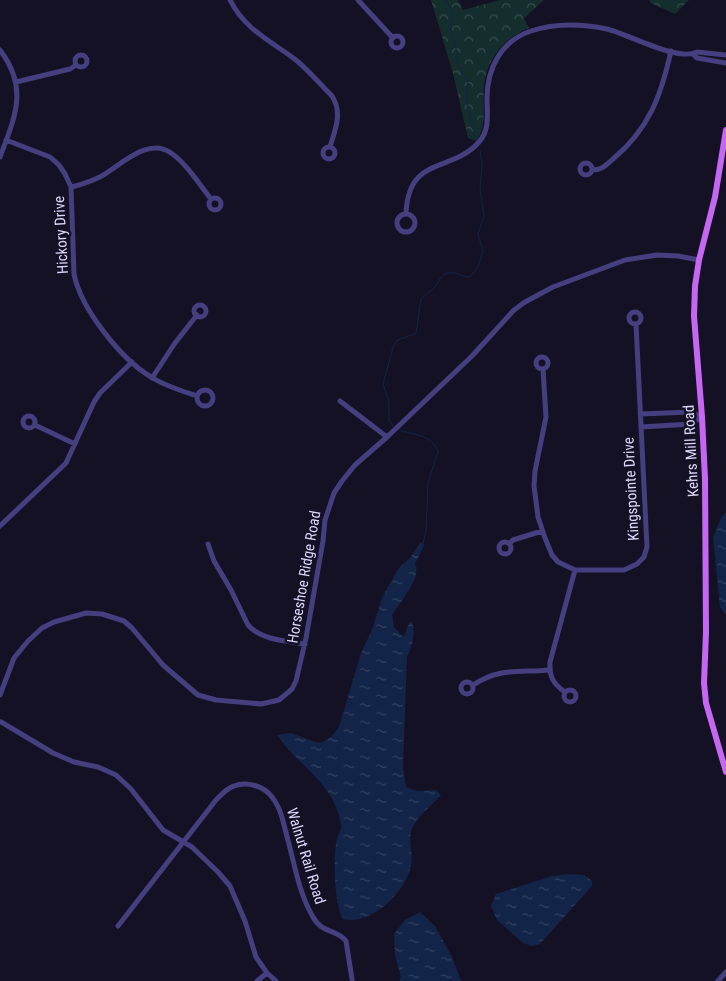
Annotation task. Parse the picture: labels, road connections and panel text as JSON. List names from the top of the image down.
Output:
{
  "streets": {
    "main road": ["Kehrs Mill Road"],
    "street": [
      "Hickory Drive",
      "Kingspointe Drive",
      "Horseshoe Ridge Road",
      "Walnut Rail Road"
    ]
  },
  "crossings": [
    ["Kehrs Mill Road", "Kingspointe Drive"],
    ["Kehrs Mill Road", "Horseshoe Ridge Road"]
  ]
}
